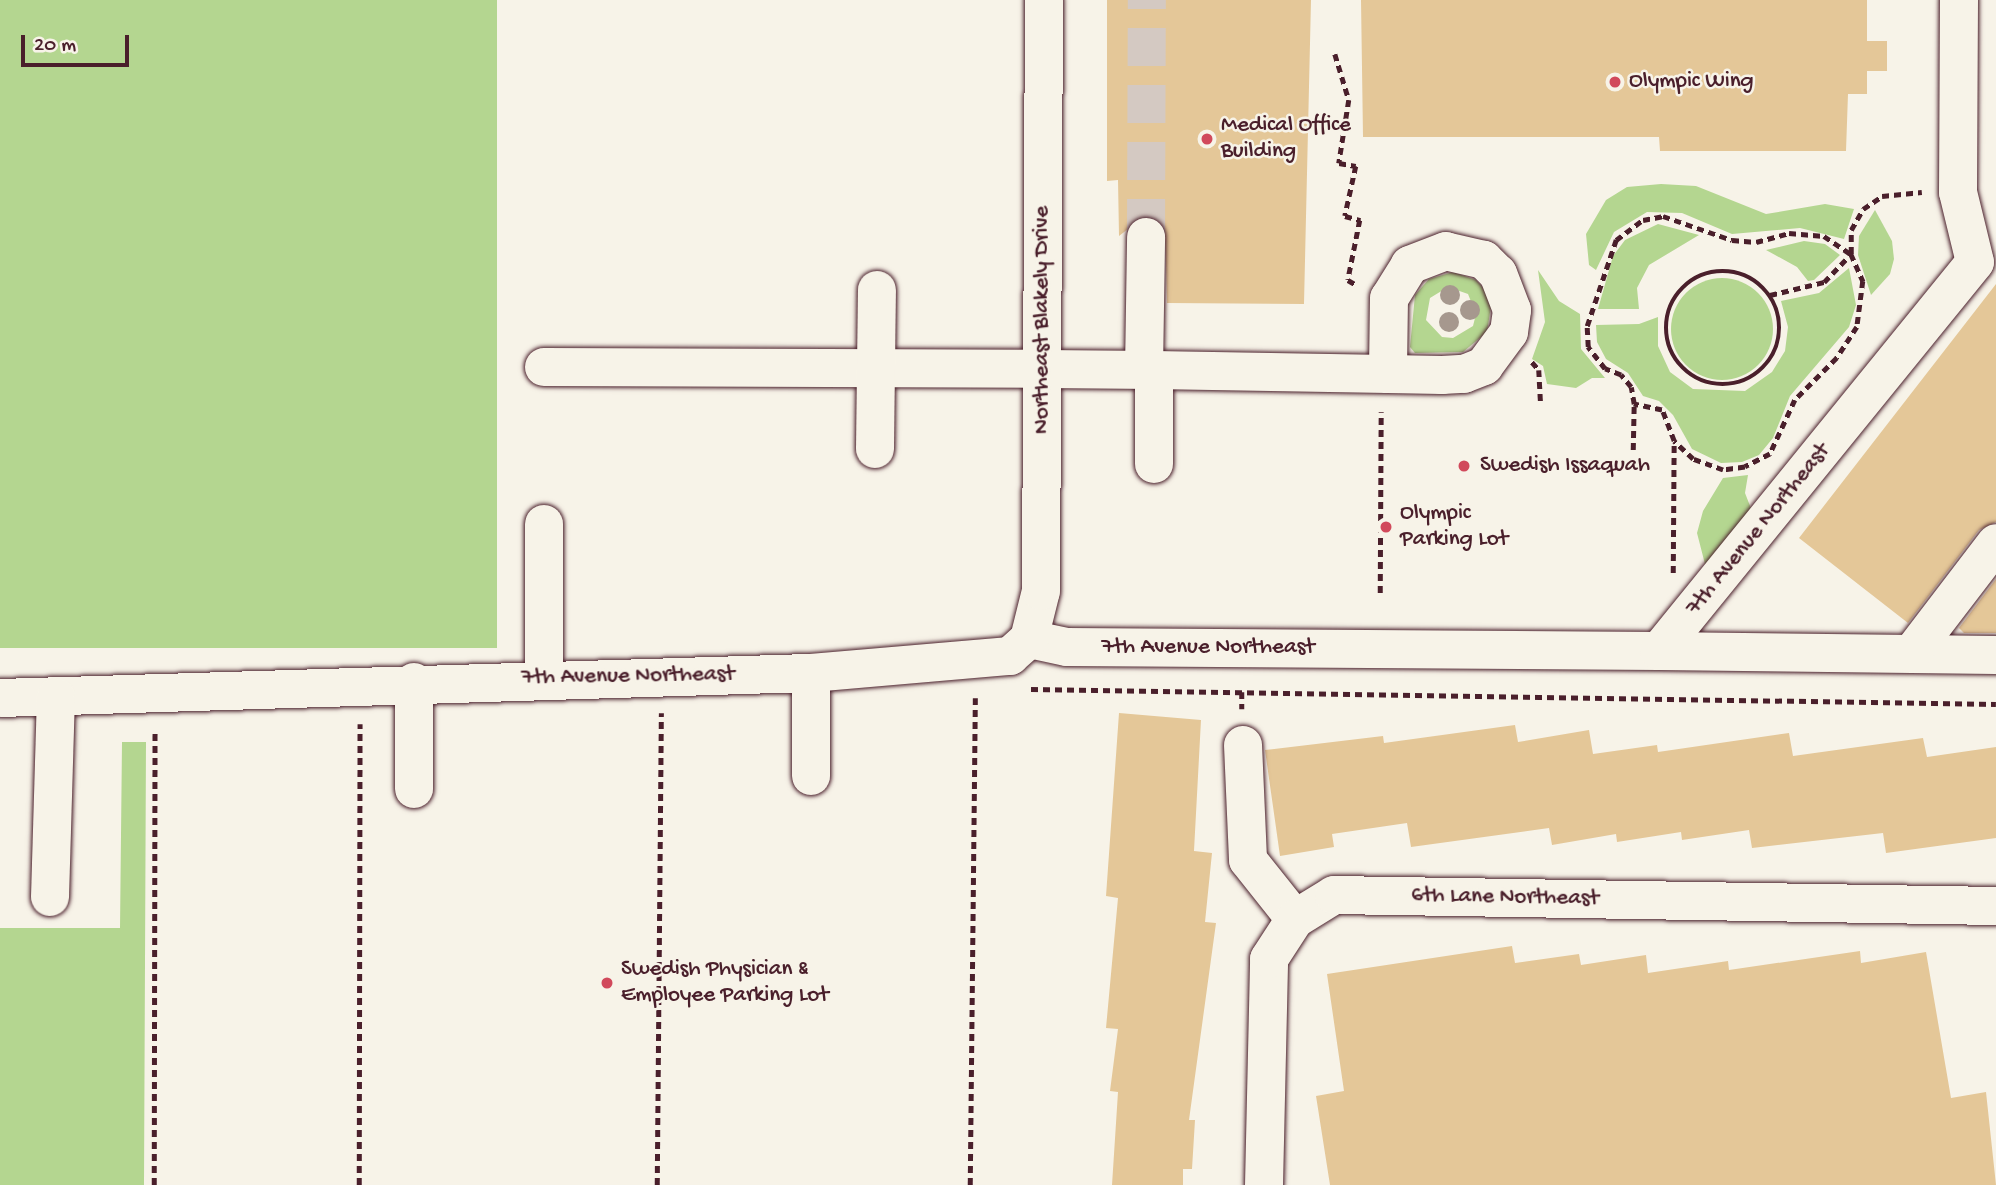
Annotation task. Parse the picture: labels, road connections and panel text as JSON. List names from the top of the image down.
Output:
{
  "streets": {
    "street": ["Northeast Blakely Drive", "7th Avenue Northeast", "6th Lane Northeast"]
  },
  "crossings": [
    ["Northeast Blakely Drive", "7th Avenue Northeast"]
  ],
  "places": [
    "Olympic Wing",
    "Medical Office Building",
    "Swedish Issaquah",
    "Olympic Parking Lot",
    "Swedish Physician & Employee Parking Lot"
  ],
  "scale_bar": "20 m"
}
